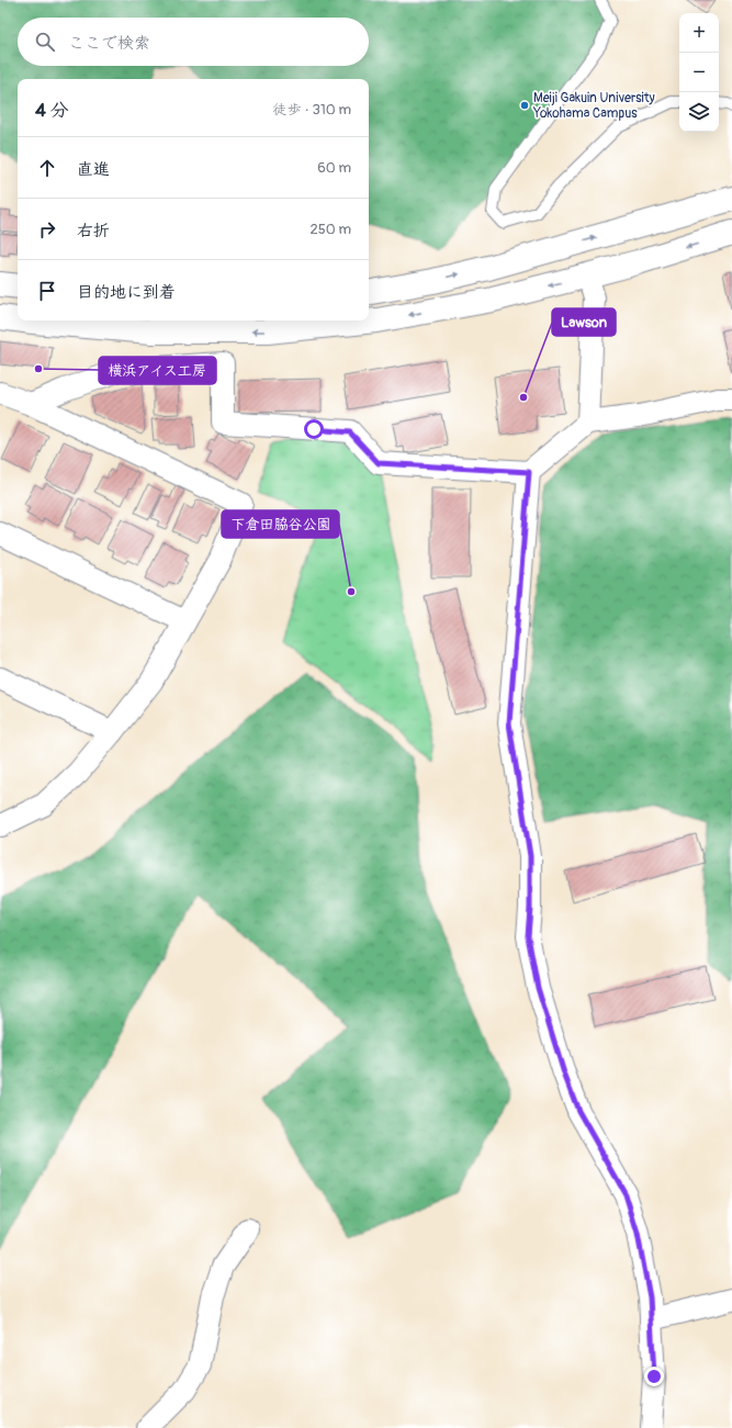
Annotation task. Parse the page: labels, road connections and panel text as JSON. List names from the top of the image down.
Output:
{
  "places": [
    "Meiji Gakuin University Yokohama Campus",
    "横浜アイス工房",
    "Lawson",
    "下倉田脇谷公園"
  ],
  "page": {
    "map_buttons": ["+", "−"],
    "search": "ここで検索",
    "heading": ["4 分", "徒歩 · 310 m"],
    "list": [
      ["直進", "60 m"],
      ["右折", "250 m"],
      "目的地に到着"
    ]
  }
}
